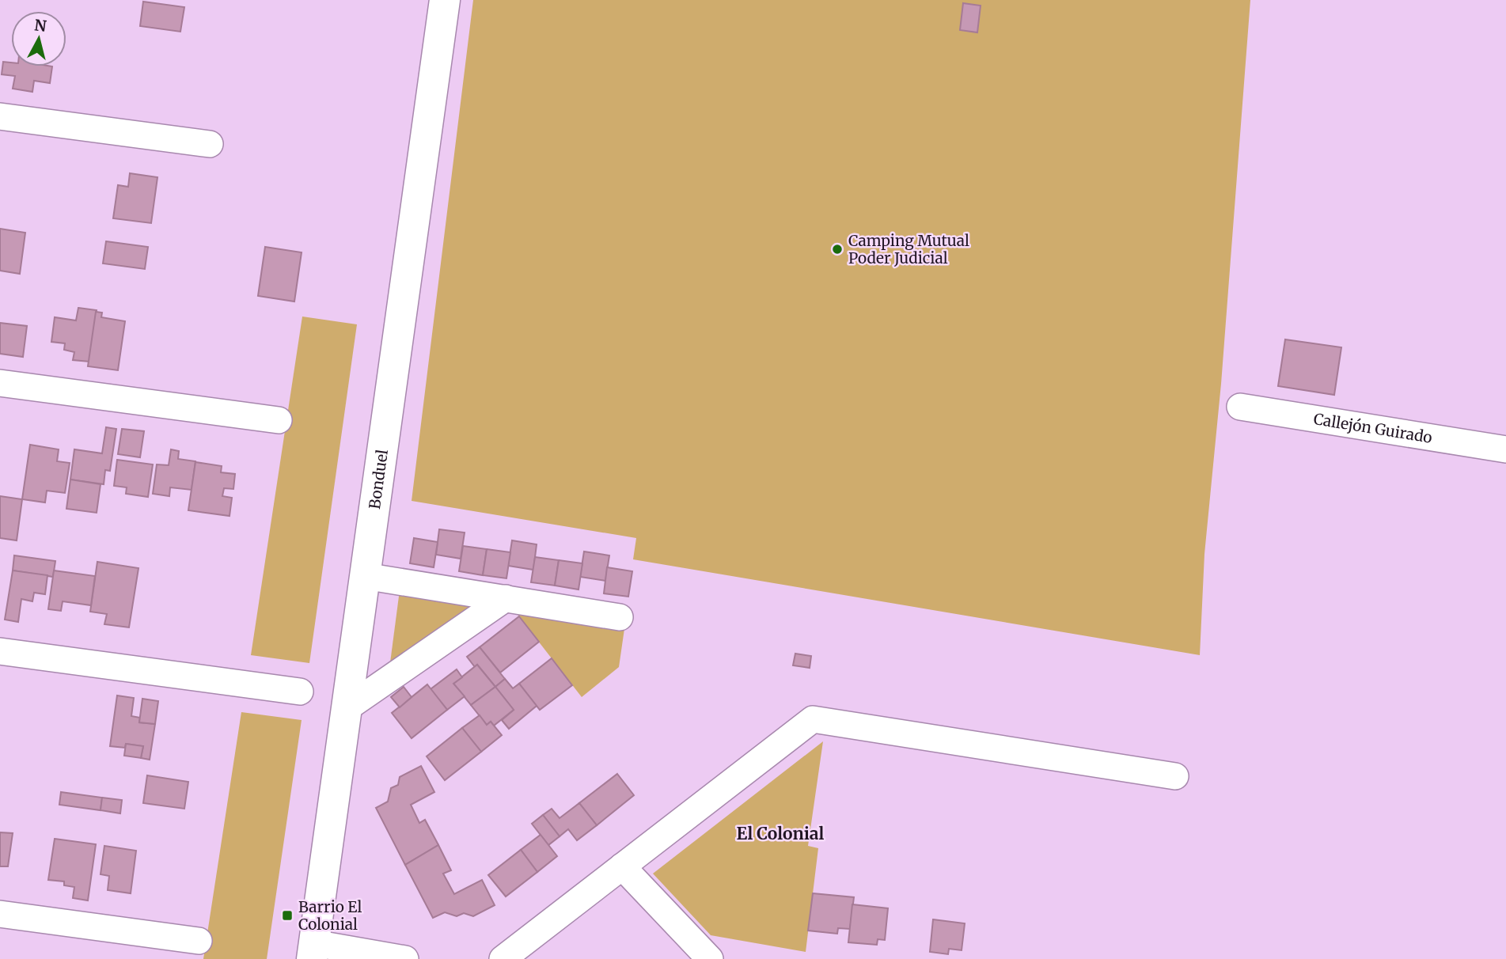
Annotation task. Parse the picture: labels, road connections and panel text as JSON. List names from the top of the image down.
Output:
{
  "streets": {
    "main road": ["Bonduel"],
    "street": ["Callejón Guirado"]
  },
  "districts": ["El Colonial"],
  "places": {
    "other": ["Camping Mutual Poder Judicial"],
    "transit": ["Barrio El Colonial"]
  },
  "north": "top"
}
